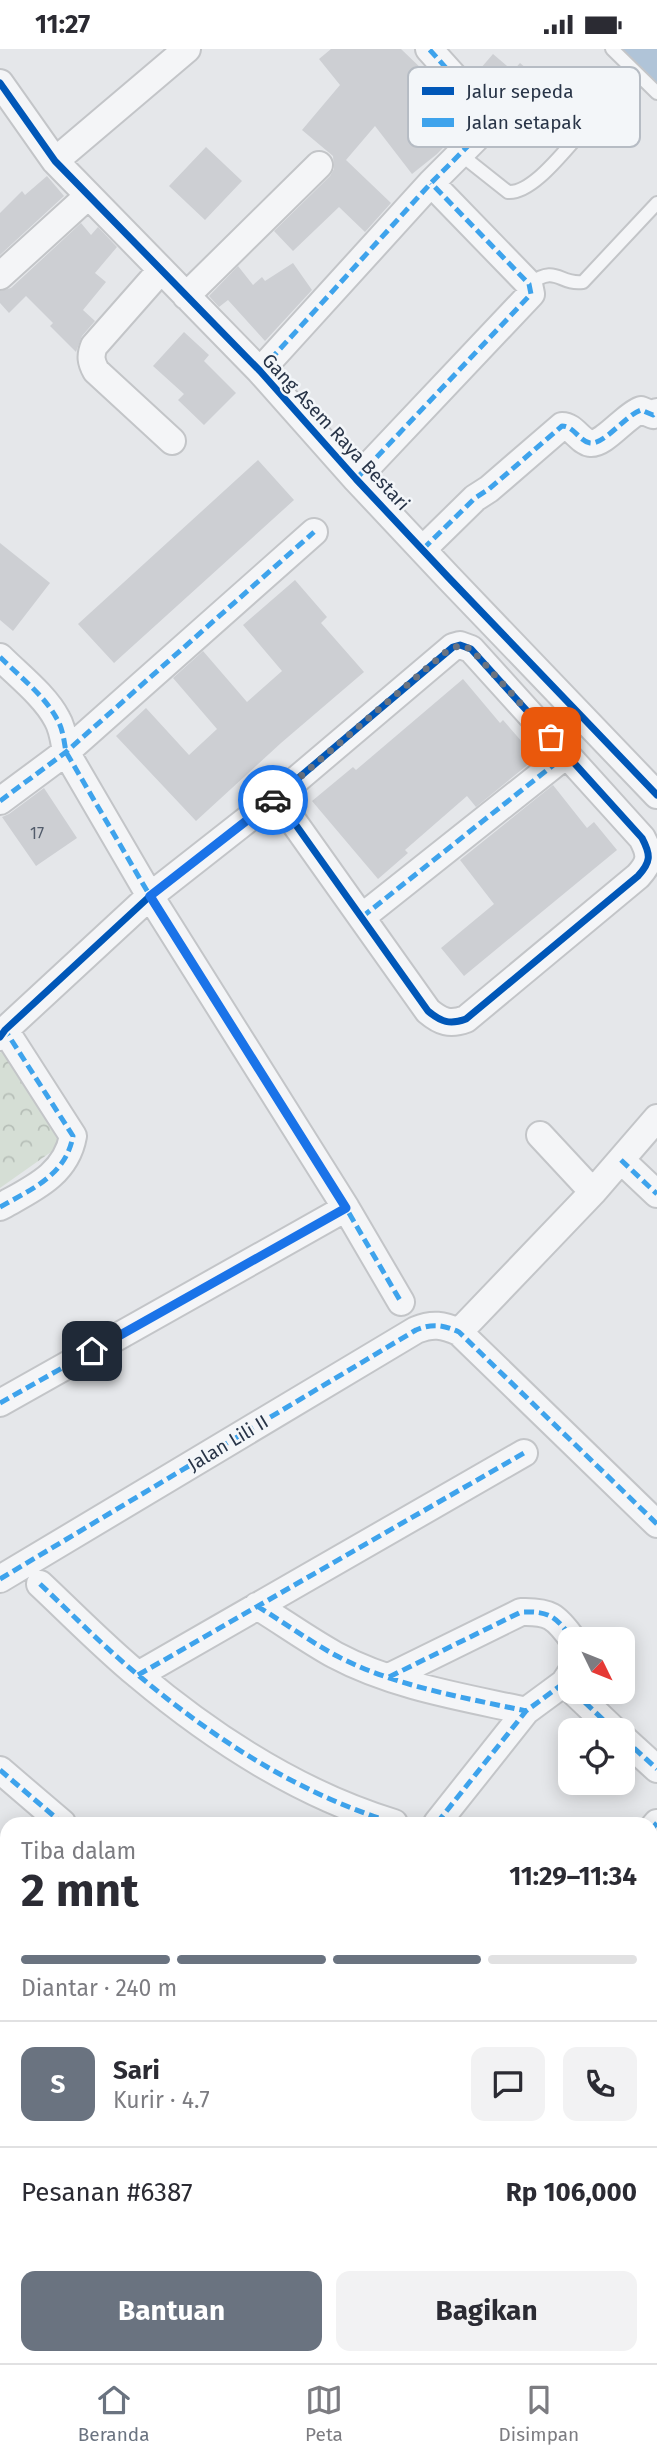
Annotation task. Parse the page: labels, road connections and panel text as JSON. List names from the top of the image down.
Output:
{
  "streets": {
    "street": ["Gang Asem Raya Bestari", "Jalan Lili II"]
  },
  "house_numbers": ["17"],
  "legend": ["Jalur sepeda", "Jalan setapak"],
  "north": "bottom right",
  "page": {
    "status": "11:27",
    "heading": ["2 mnt", "Tiba dalam", "11:29–11:34"],
    "panel": [
      "Sari",
      "Kurir · 4.7",
      "Pesanan #6387",
      "Rp 106,000"
    ],
    "bar": "Diantar · 240 m",
    "round": "S",
    "buttons": ["Bantuan", "Bagikan"],
    "tabs": ["Beranda", "Peta", "Disimpan"]
  }
}
